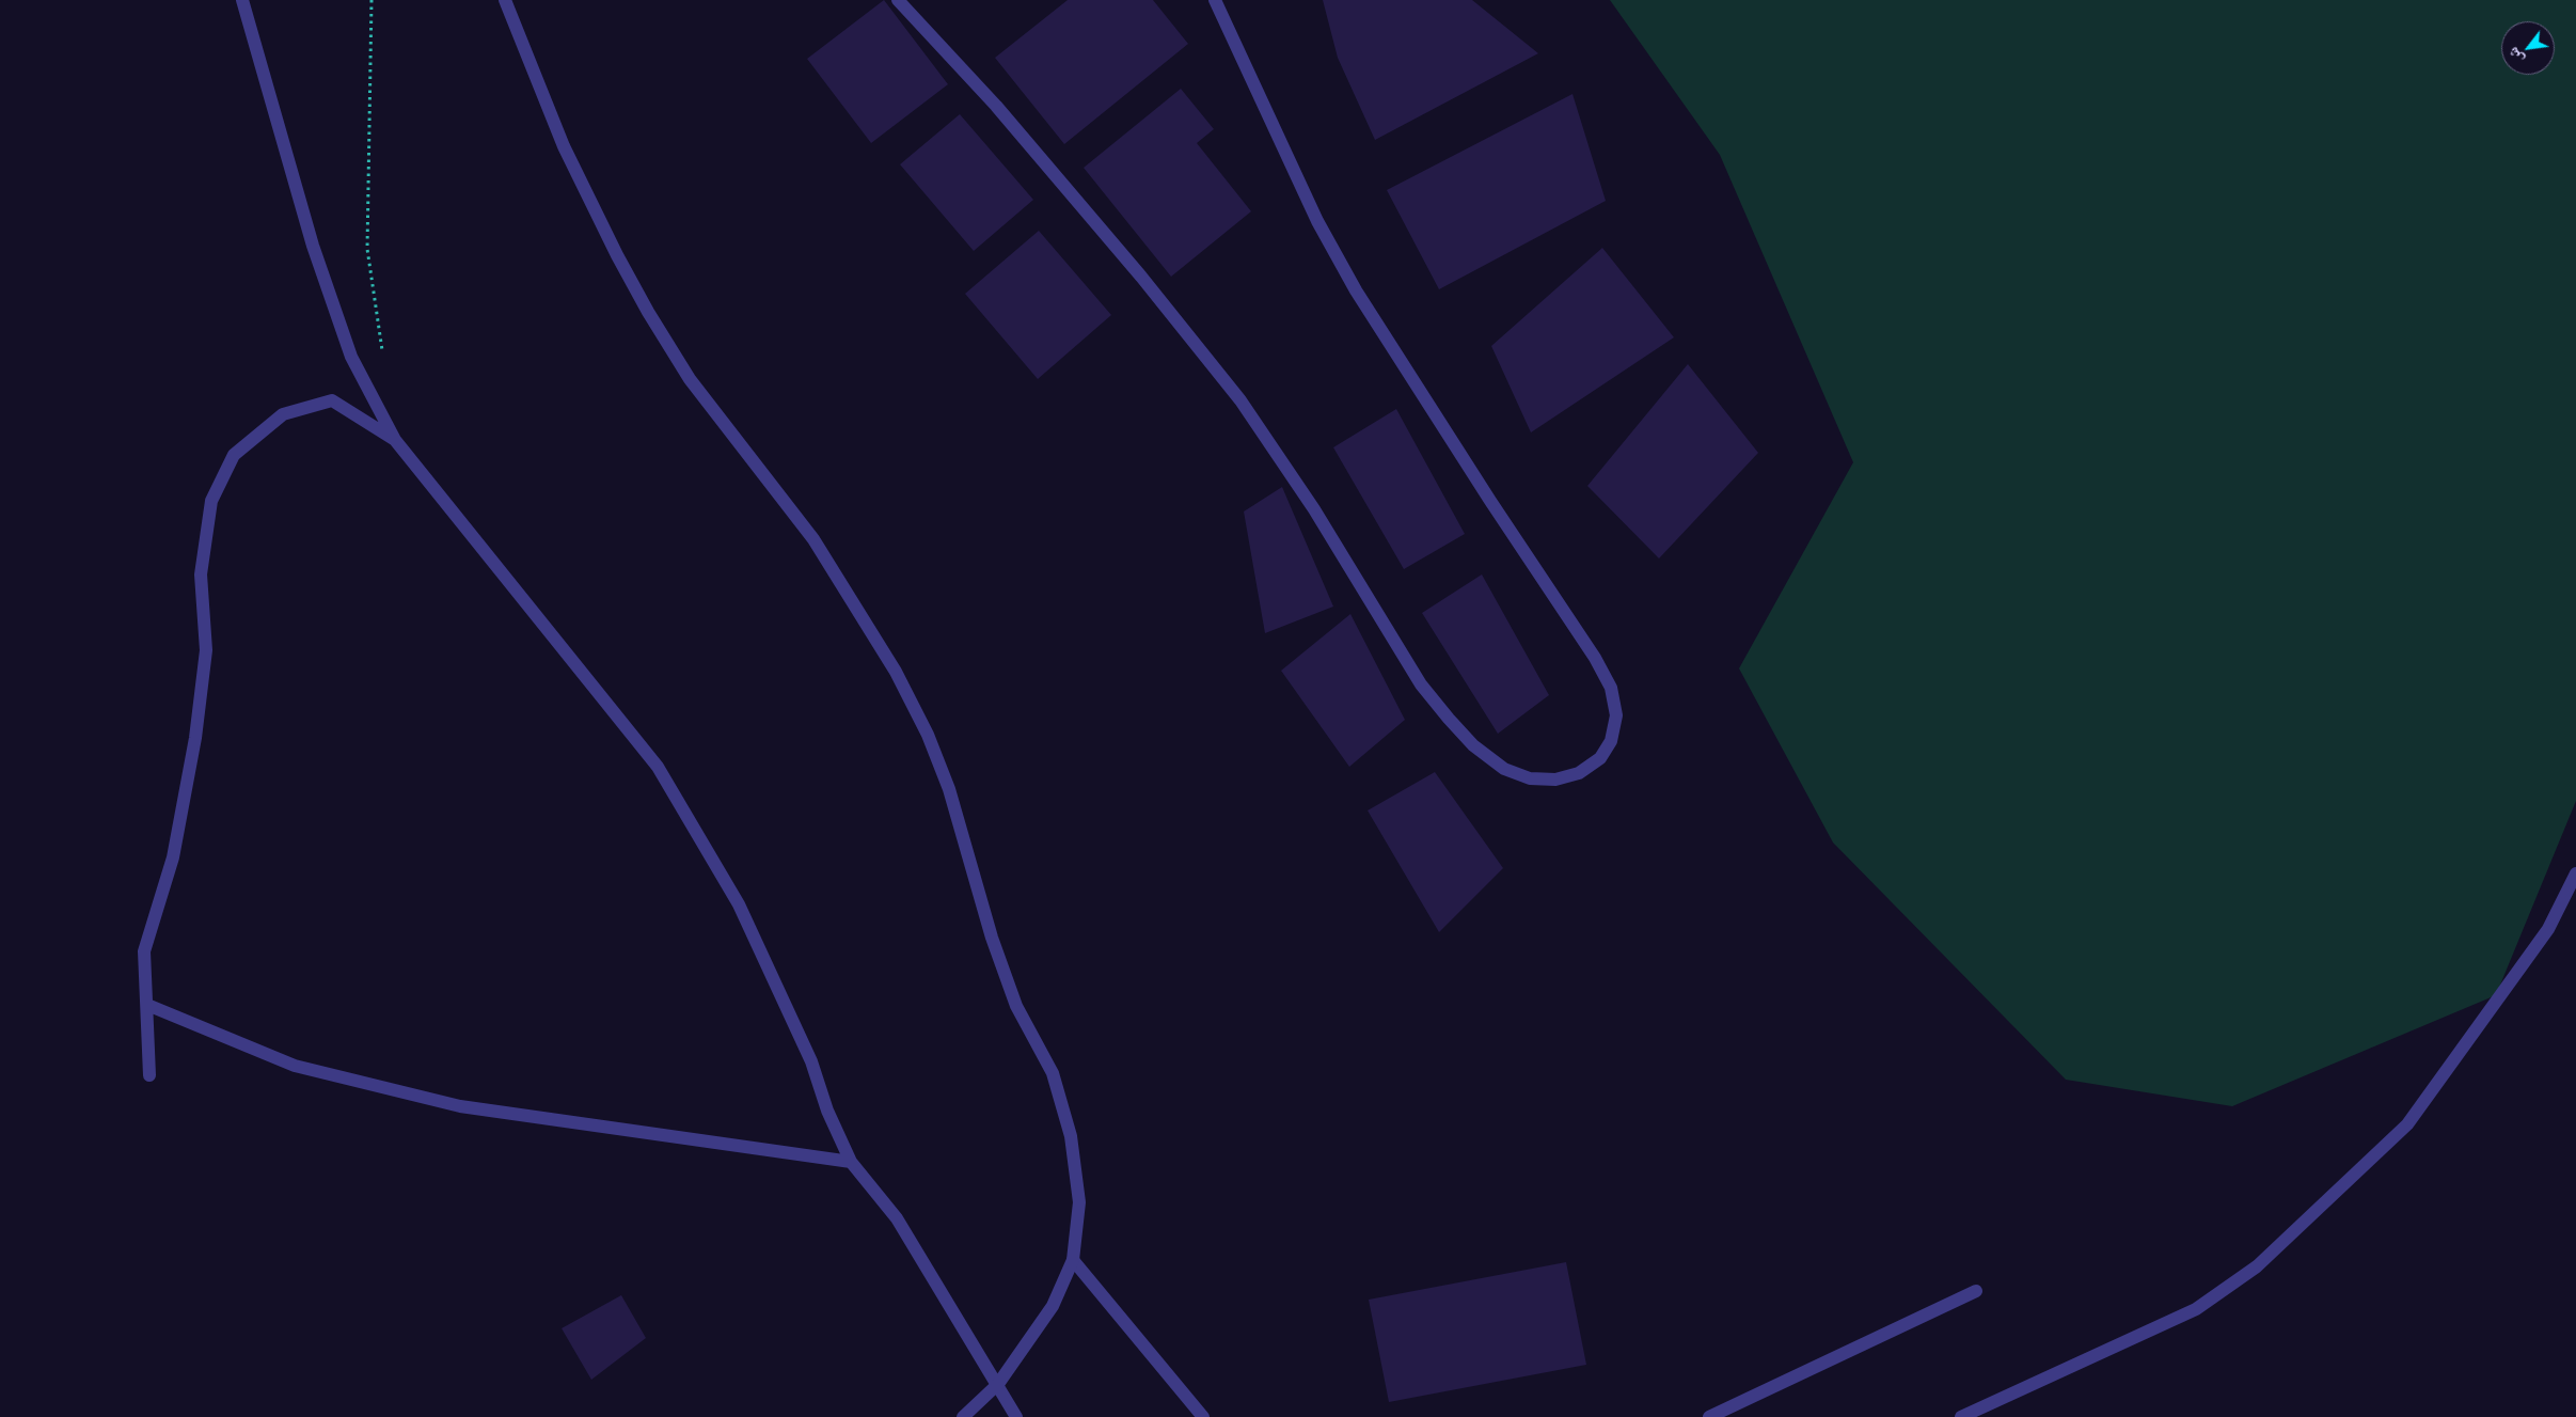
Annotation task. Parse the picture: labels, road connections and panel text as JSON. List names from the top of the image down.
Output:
{
  "north": "bottom left"
}
